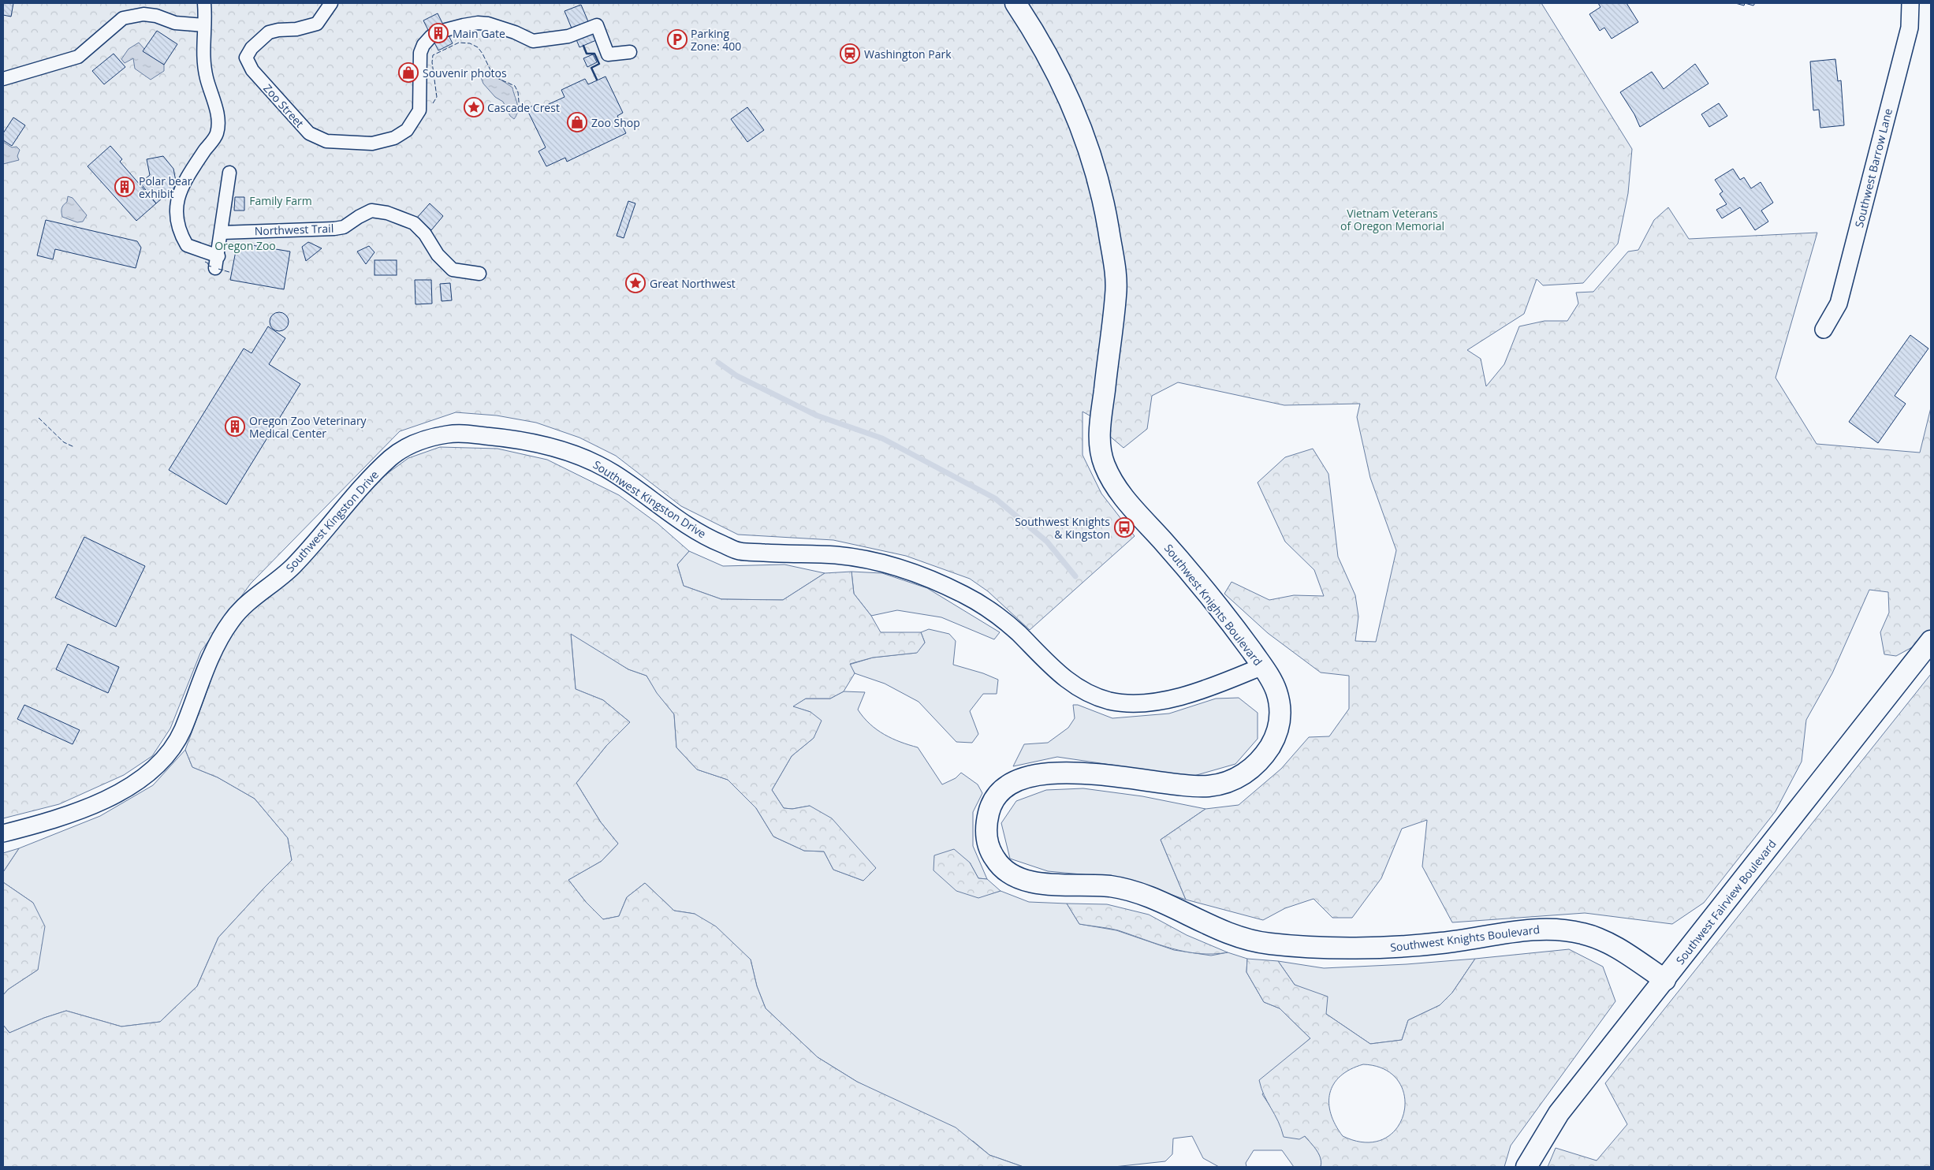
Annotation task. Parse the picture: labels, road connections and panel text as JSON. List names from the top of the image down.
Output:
{
  "streets": {
    "street": [
      "Zoo Street",
      "Southwest Barrow Lane",
      "Northwest Trail",
      "Southwest Kingston Drive",
      "Southwest Knights Boulevard",
      "Southwest Fairview Boulevard"
    ]
  },
  "crossings": [
    ["Southwest Kingston Drive", "Southwest Knights Boulevard"],
    ["Southwest Knights Boulevard", "Southwest Fairview Boulevard"]
  ],
  "parks": ["Family Farm", "Vietnam Veterans of Oregon Memorial", "Oregon Zoo"],
  "places": {
    "building": ["Main Gate", "Polar bear exhibit", "Oregon Zoo Veterinary Medical Center"],
    "parking": ["Parking Zone: 400"],
    "station": ["Washington Park"],
    "shop": ["Souvenir photos", "Zoo Shop"],
    "place": ["Cascade Crest", "Great Northwest"],
    "bus stop": ["Southwest Knights & Kingston"]
  }
}
